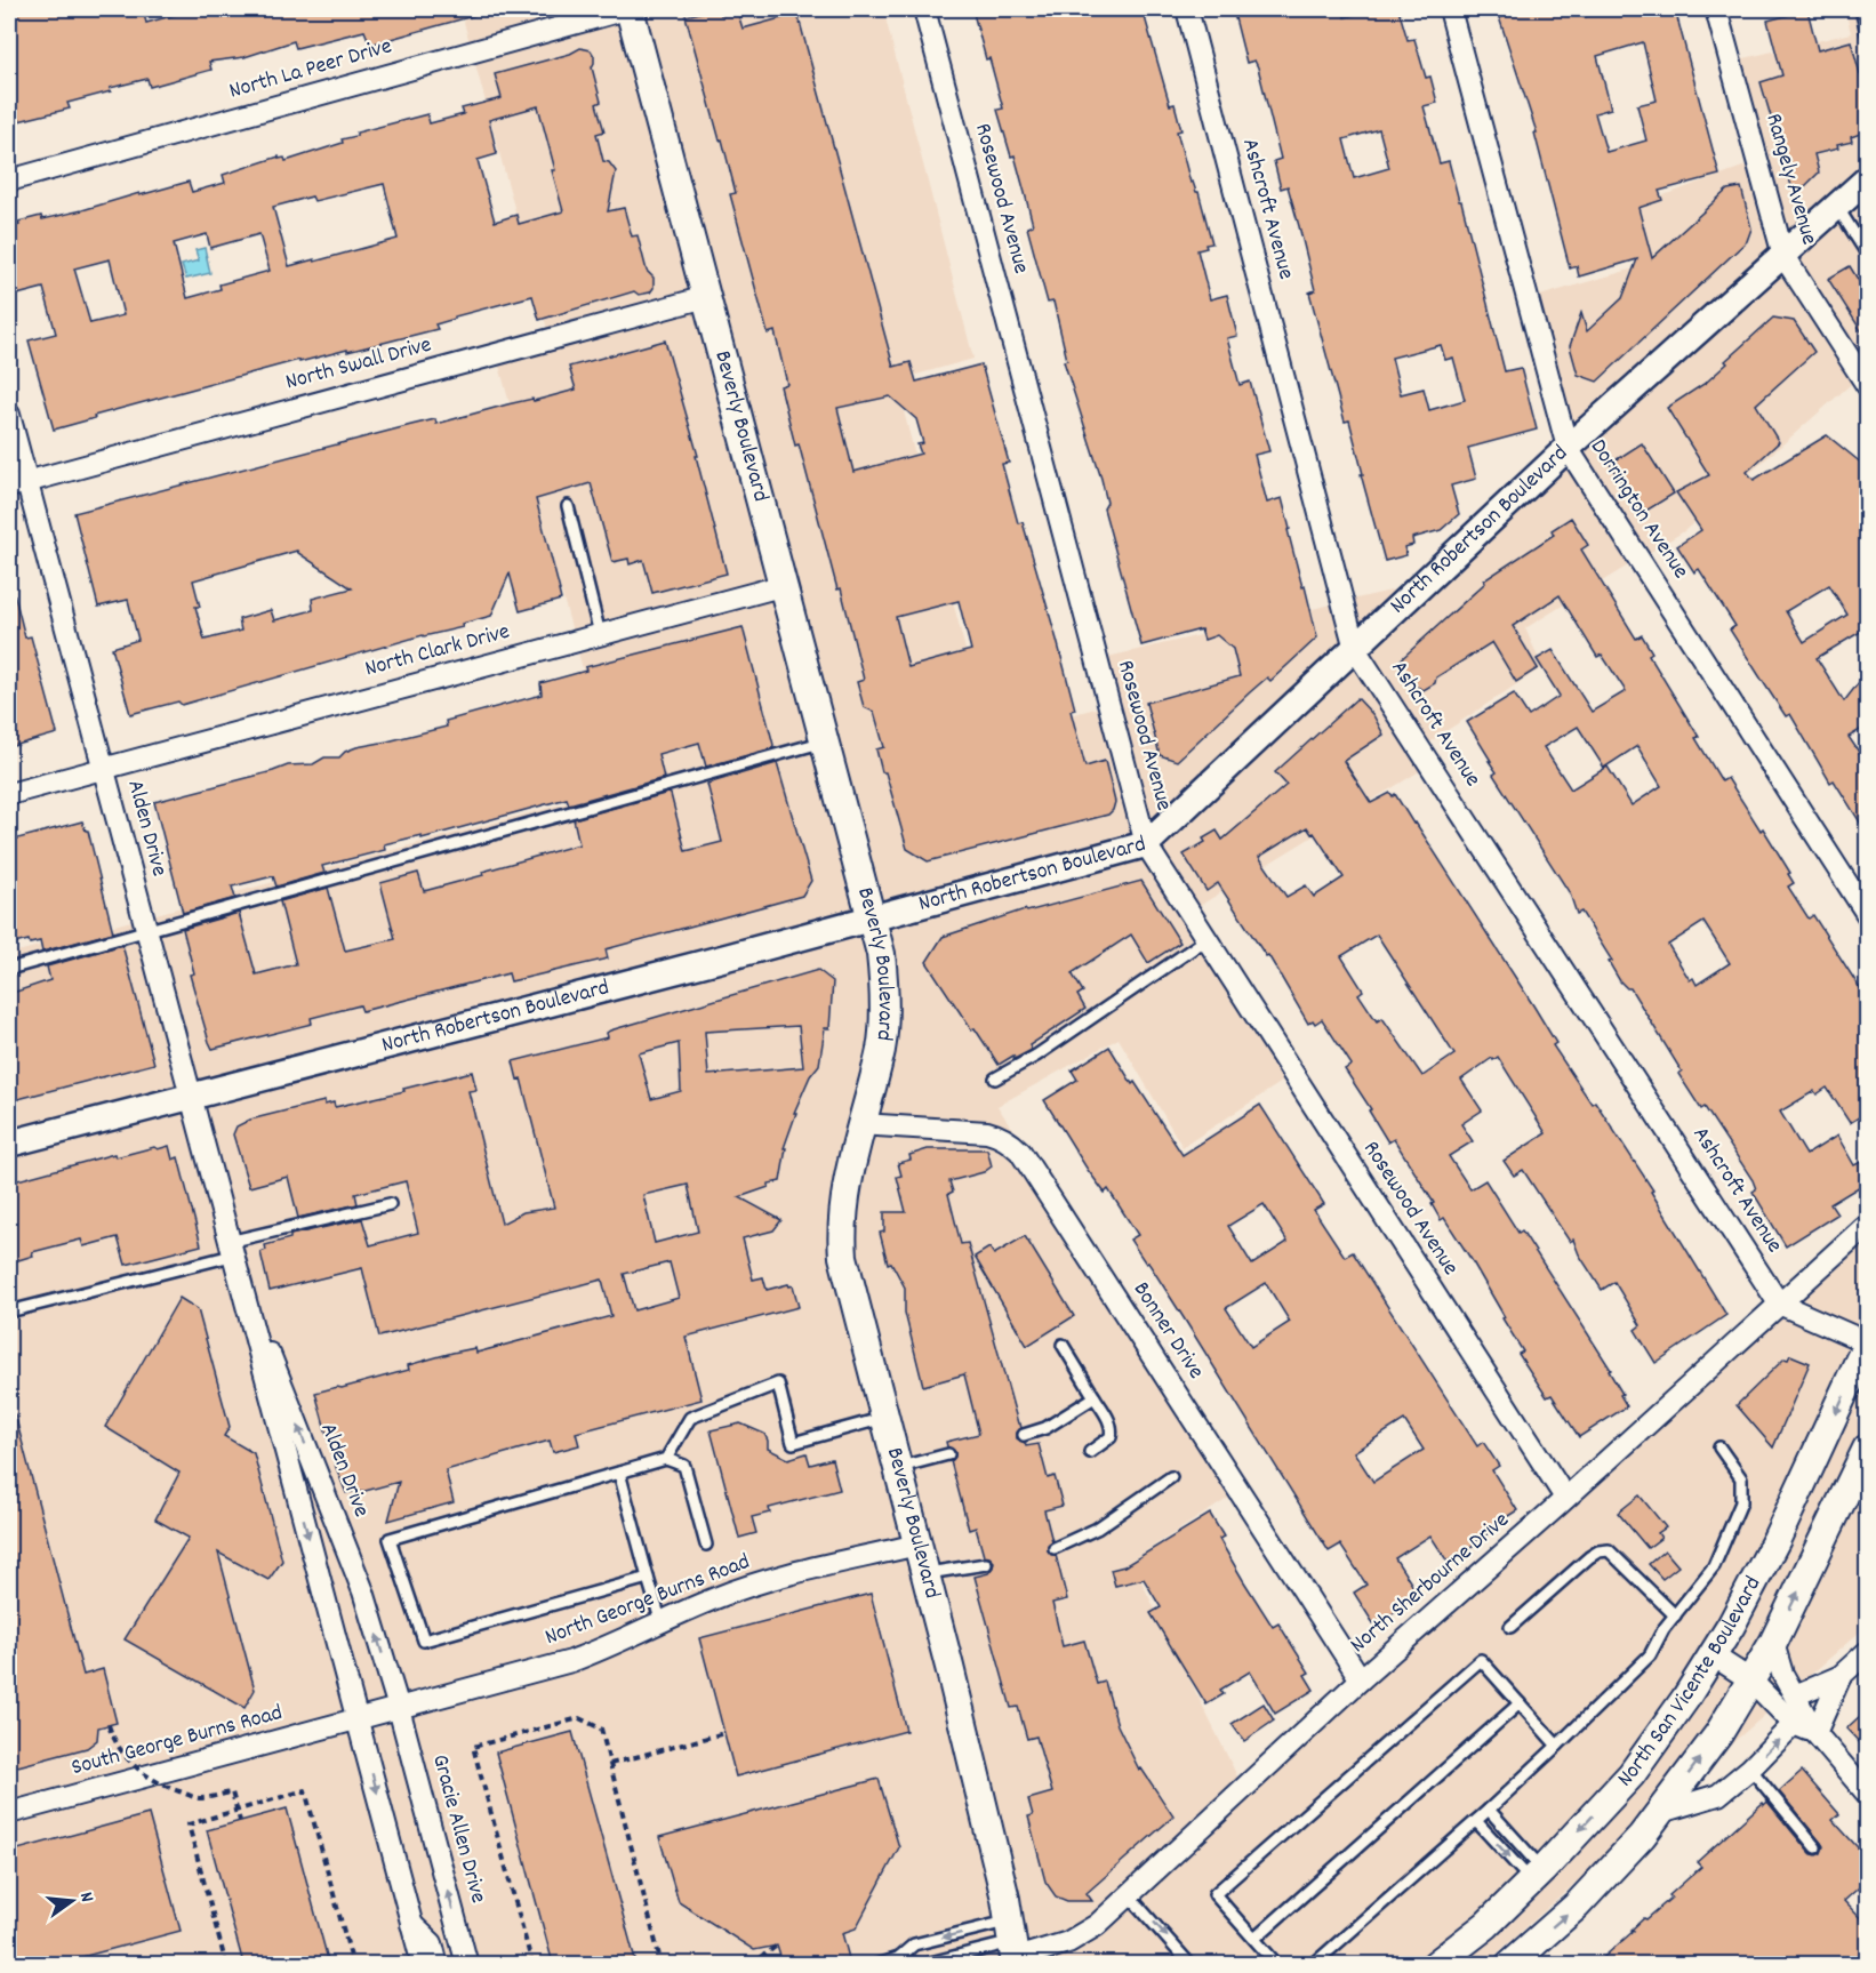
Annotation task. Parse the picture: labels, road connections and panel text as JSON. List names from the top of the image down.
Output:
{
  "streets": {
    "main road": ["Beverly Boulevard", "North San Vicente Boulevard"],
    "street": [
      "North La Peer Drive",
      "Rangely Avenue",
      "Rosewood Avenue",
      "Ashcroft Avenue",
      "North Swall Drive",
      "Dorrington Avenue",
      "North Robertson Boulevard",
      "North Clark Drive",
      "Alden Drive",
      "Bonner Drive",
      "North Sherbourne Drive",
      "North George Burns Road",
      "South George Burns Road",
      "Gracie Allen Drive"
    ]
  },
  "crossings": [
    ["North La Peer Drive", "Beverly Boulevard"],
    ["Rangely Avenue", "North Robertson Boulevard"],
    ["Rosewood Avenue", "North Robertson Boulevard"],
    ["Rosewood Avenue", "North Sherbourne Drive"],
    ["Ashcroft Avenue", "North Robertson Boulevard"],
    ["Ashcroft Avenue", "North Sherbourne Drive"],
    ["North Swall Drive", "Beverly Boulevard"],
    ["North Swall Drive", "Alden Drive"],
    ["Beverly Boulevard", "North Robertson Boulevard"],
    ["Beverly Boulevard", "North Clark Drive"],
    ["Beverly Boulevard", "Bonner Drive"],
    ["Beverly Boulevard", "North Sherbourne Drive"],
    ["Beverly Boulevard", "North George Burns Road"],
    ["Dorrington Avenue", "North Robertson Boulevard"],
    ["North Robertson Boulevard", "Alden Drive"],
    ["North Clark Drive", "Alden Drive"],
    ["Alden Drive", "North George Burns Road"],
    ["Alden Drive", "South George Burns Road"],
    ["Alden Drive", "Gracie Allen Drive"],
    ["Bonner Drive", "North Sherbourne Drive"],
    ["North George Burns Road", "South George Burns Road"],
    ["North George Burns Road", "Gracie Allen Drive"]
  ],
  "north": "right"
}
